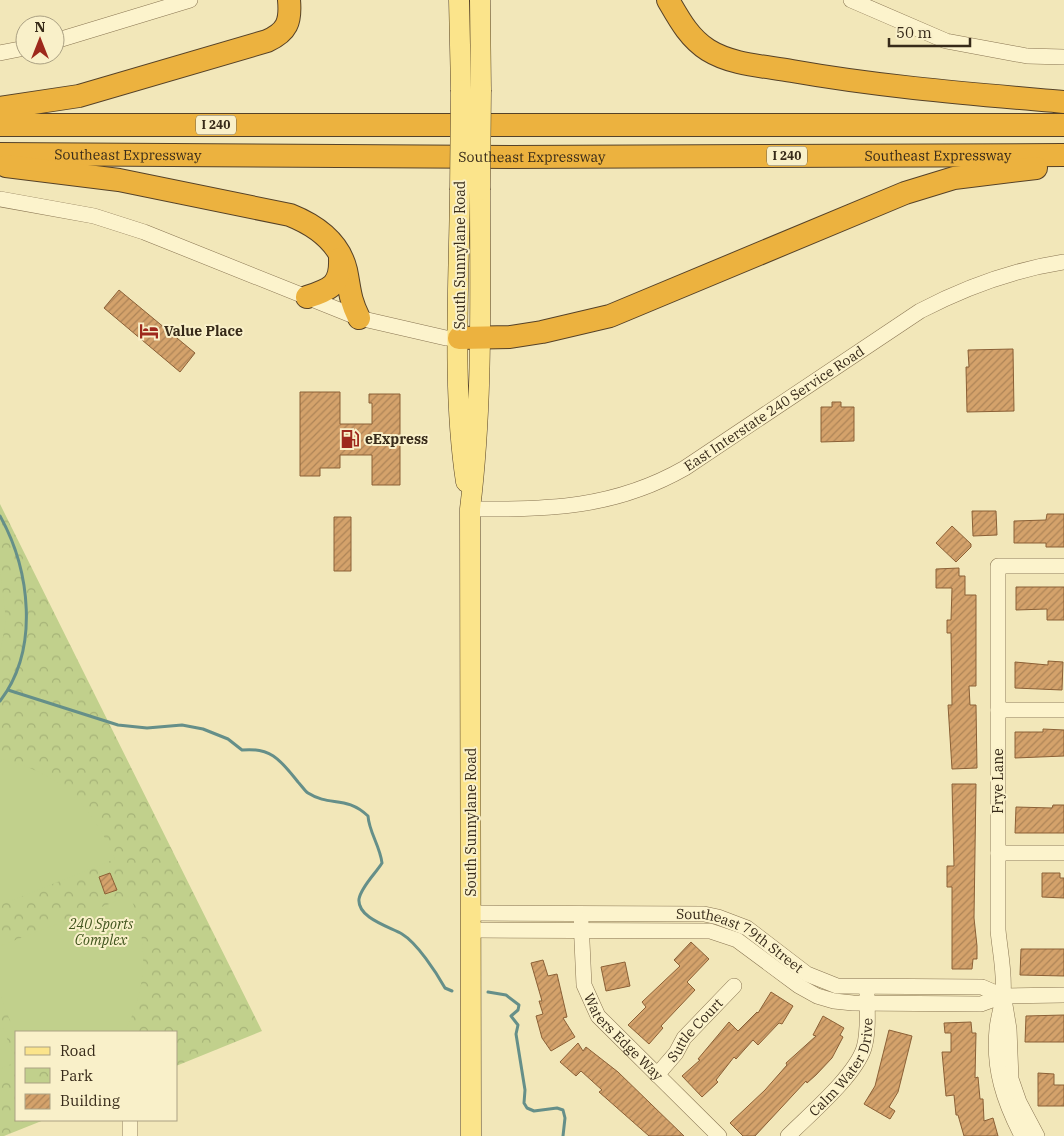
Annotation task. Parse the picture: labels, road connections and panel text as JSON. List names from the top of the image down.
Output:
{
  "streets": {
    "highway": ["I 240", "Southeast Expressway"],
    "main road": ["South Sunnylane Road"],
    "street": [
      "East Interstate 240 Service Road",
      "Frye Lane",
      "Southeast 79th Street",
      "Suttle Court",
      "Waters Edge Way",
      "Calm Water Drive"
    ]
  },
  "crossings": [
    ["South Sunnylane Road", "East Interstate 240 Service Road"],
    ["South Sunnylane Road", "Southeast 79th Street"],
    ["Frye Lane", "Southeast 79th Street"],
    ["Southeast 79th Street", "Waters Edge Way"],
    ["Southeast 79th Street", "Calm Water Drive"],
    ["Suttle Court", "Waters Edge Way"]
  ],
  "parks": ["240 Sports Complex"],
  "places": {
    "hotel": ["Value Place"],
    "fuel station": ["eExpress"]
  },
  "legend": ["Road", "Park", "Building"],
  "scale_bar": "50 m",
  "north": "top"
}
